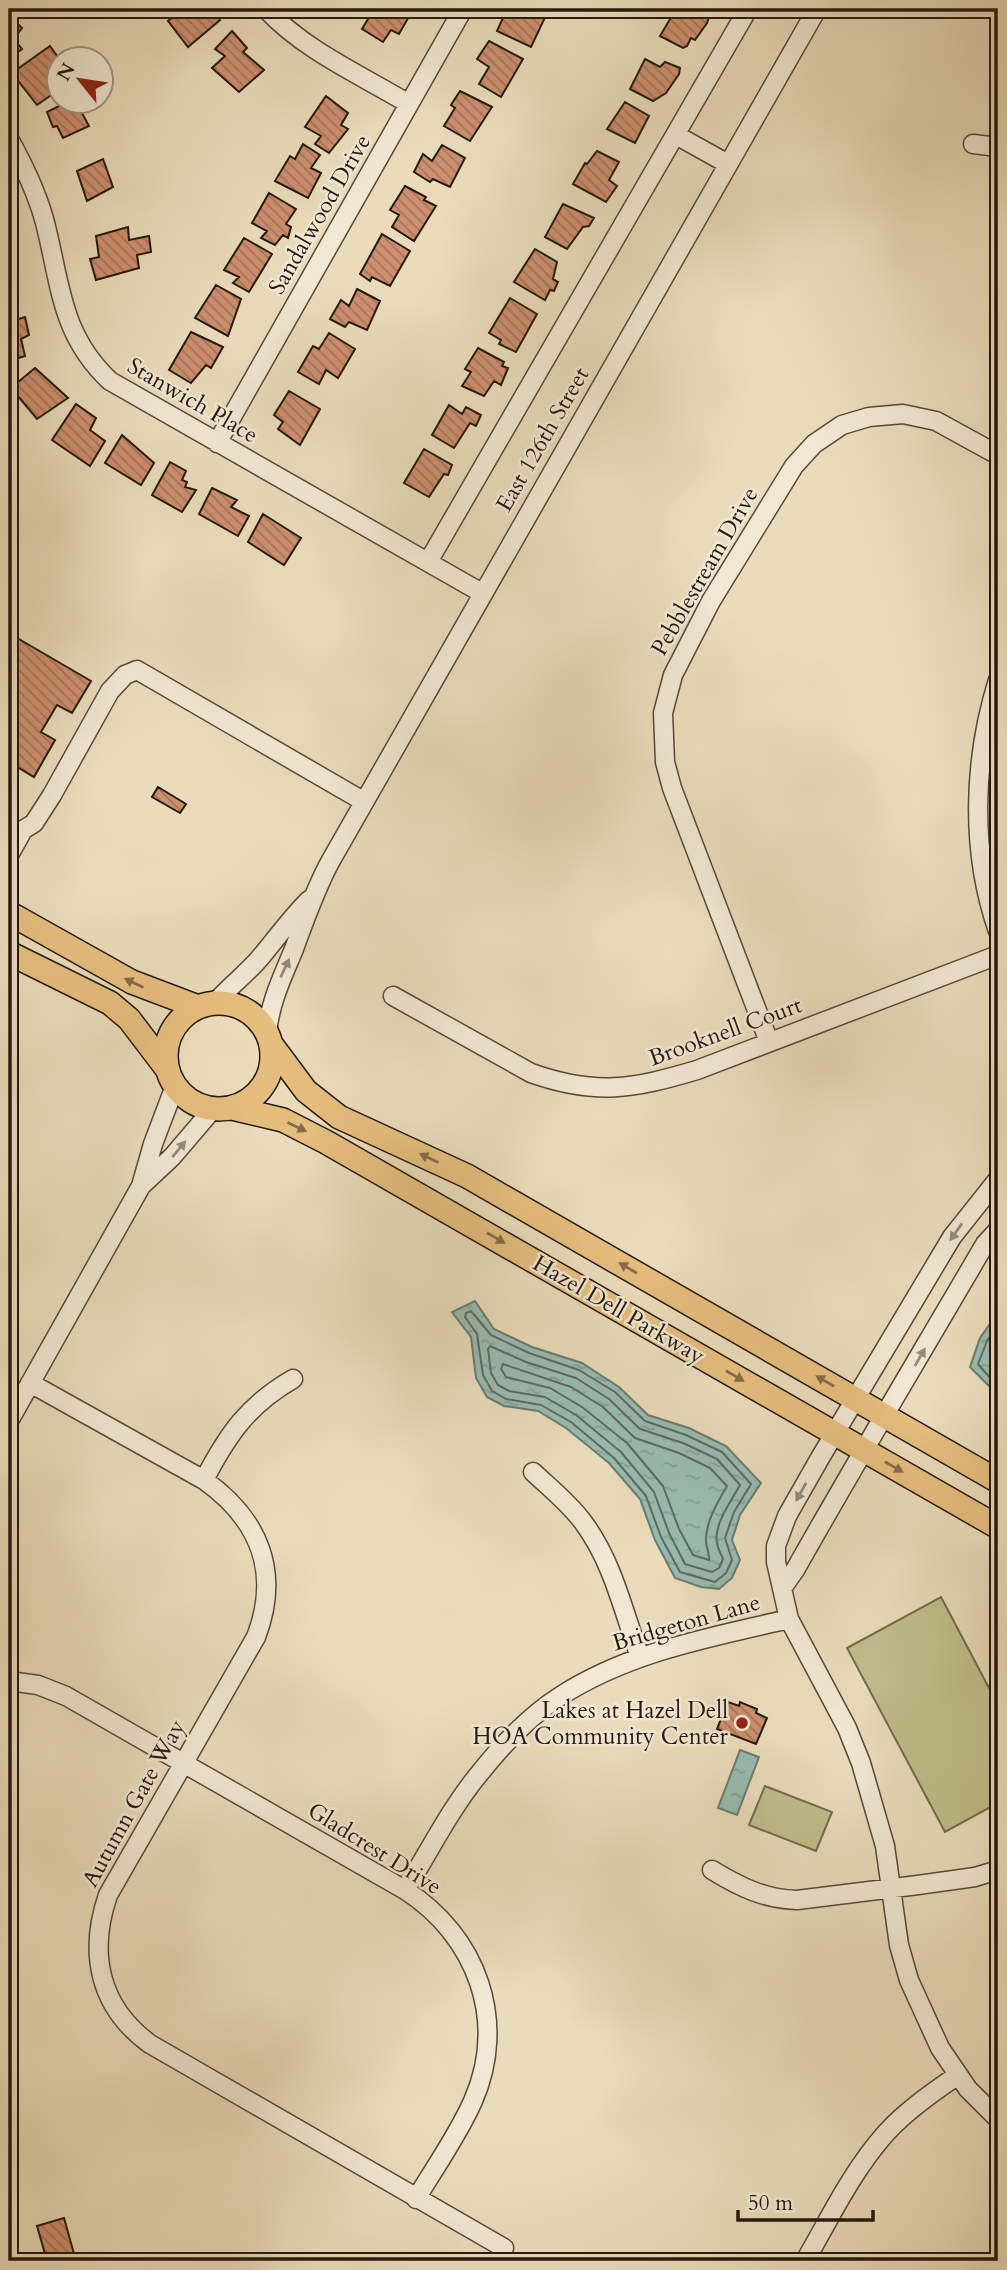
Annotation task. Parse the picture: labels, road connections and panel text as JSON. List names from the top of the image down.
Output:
{
  "streets": {
    "main road": ["Hazel Dell Parkway"],
    "street": [
      "Sandalwood Drive",
      "Stanwich Place",
      "East 126th Street",
      "Pebblestream Drive",
      "Brooknell Court",
      "Bridgeton Lane",
      "Autumn Gate Way",
      "Gladcrest Drive"
    ]
  },
  "crossings": [
    ["Sandalwood Drive", "Stanwich Place"],
    ["Stanwich Place", "East 126th Street"],
    ["East 126th Street", "Hazel Dell Parkway"],
    ["Pebblestream Drive", "Brooknell Court"],
    ["Bridgeton Lane", "Gladcrest Drive"],
    ["Autumn Gate Way", "Gladcrest Drive"]
  ],
  "places": ["Lakes at Hazel Dell HOA Community Center"],
  "scale_bar": "50 m",
  "north": "top left"
}
